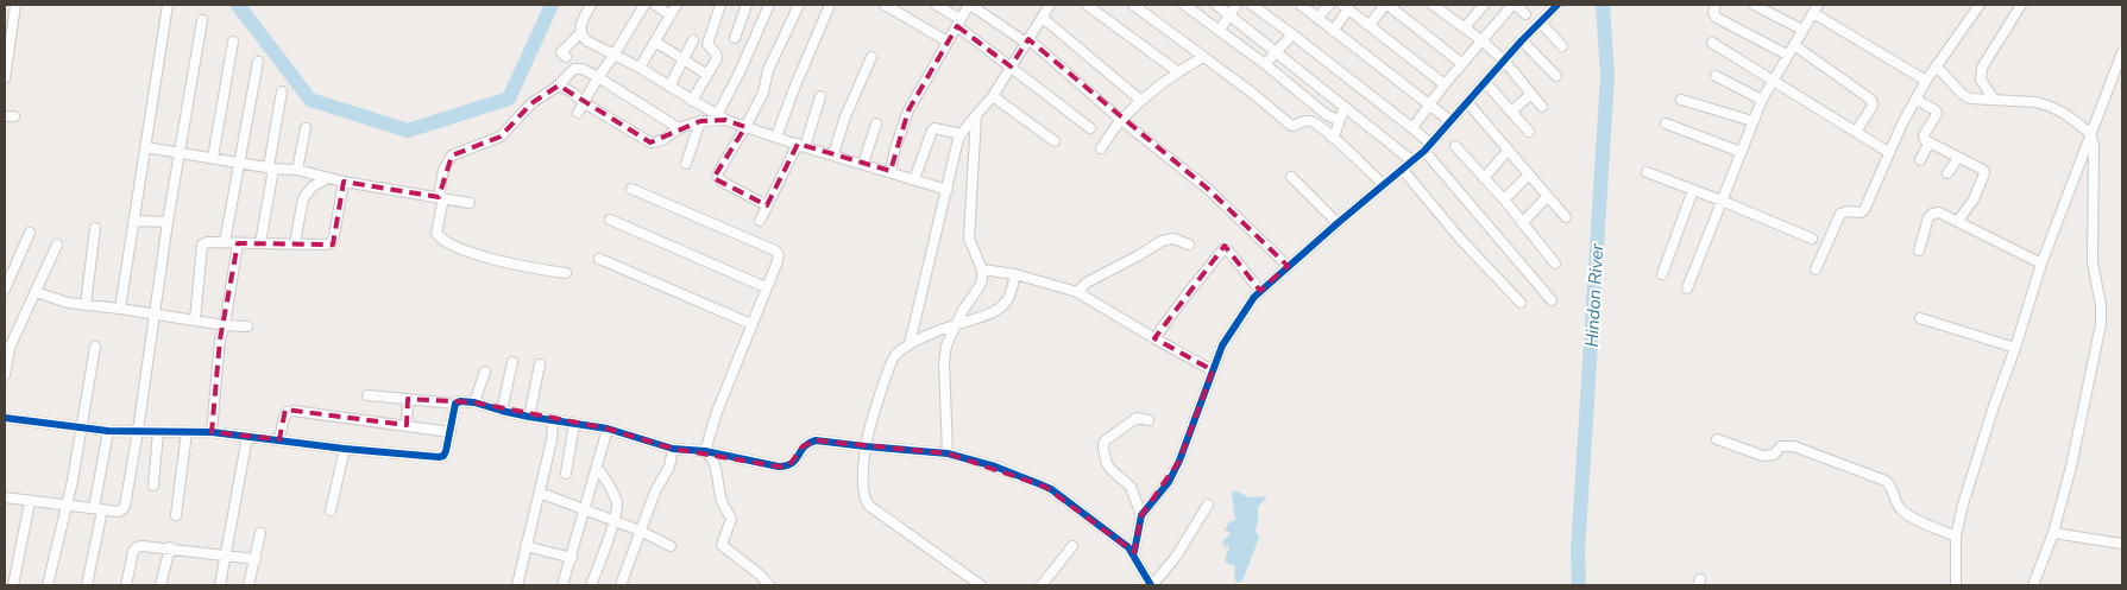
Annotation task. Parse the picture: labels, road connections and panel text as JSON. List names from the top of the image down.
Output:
{
  "water": ["Hindon River"]
}
